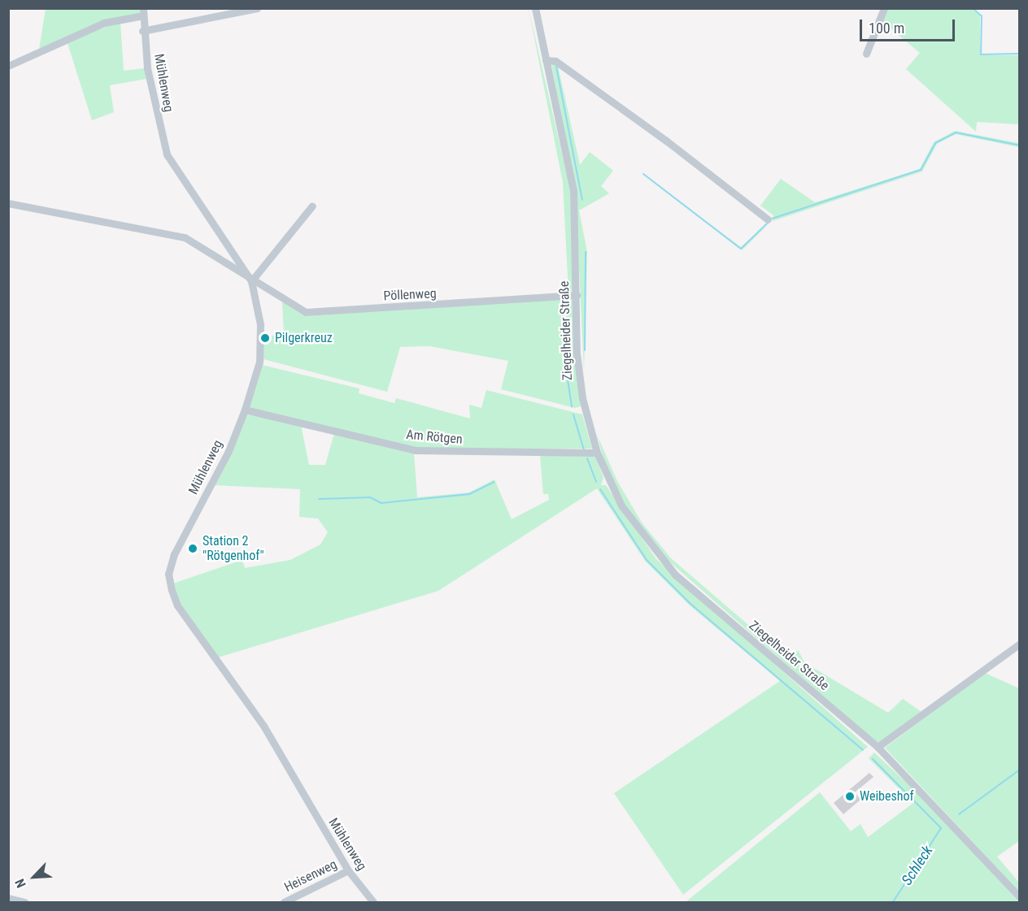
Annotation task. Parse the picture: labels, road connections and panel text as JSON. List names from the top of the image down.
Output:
{
  "streets": {
    "street": [
      "Mühlenweg",
      "Pöllenweg",
      "Ziegelheider Straße",
      "Am Rötgen",
      "Heisenweg"
    ]
  },
  "crossings": [
    ["Mühlenweg", "Pöllenweg"],
    ["Mühlenweg", "Am Rötgen"],
    ["Mühlenweg", "Heisenweg"],
    ["Pöllenweg", "Ziegelheider Straße"],
    ["Ziegelheider Straße", "Am Rötgen"]
  ],
  "water": ["Schleck"],
  "places": ["Pilgerkreuz", "Station 2 \"Rötgenhof\"", "Weibeshof"],
  "scale_bar": "100 m",
  "north": "bottom left"
}
